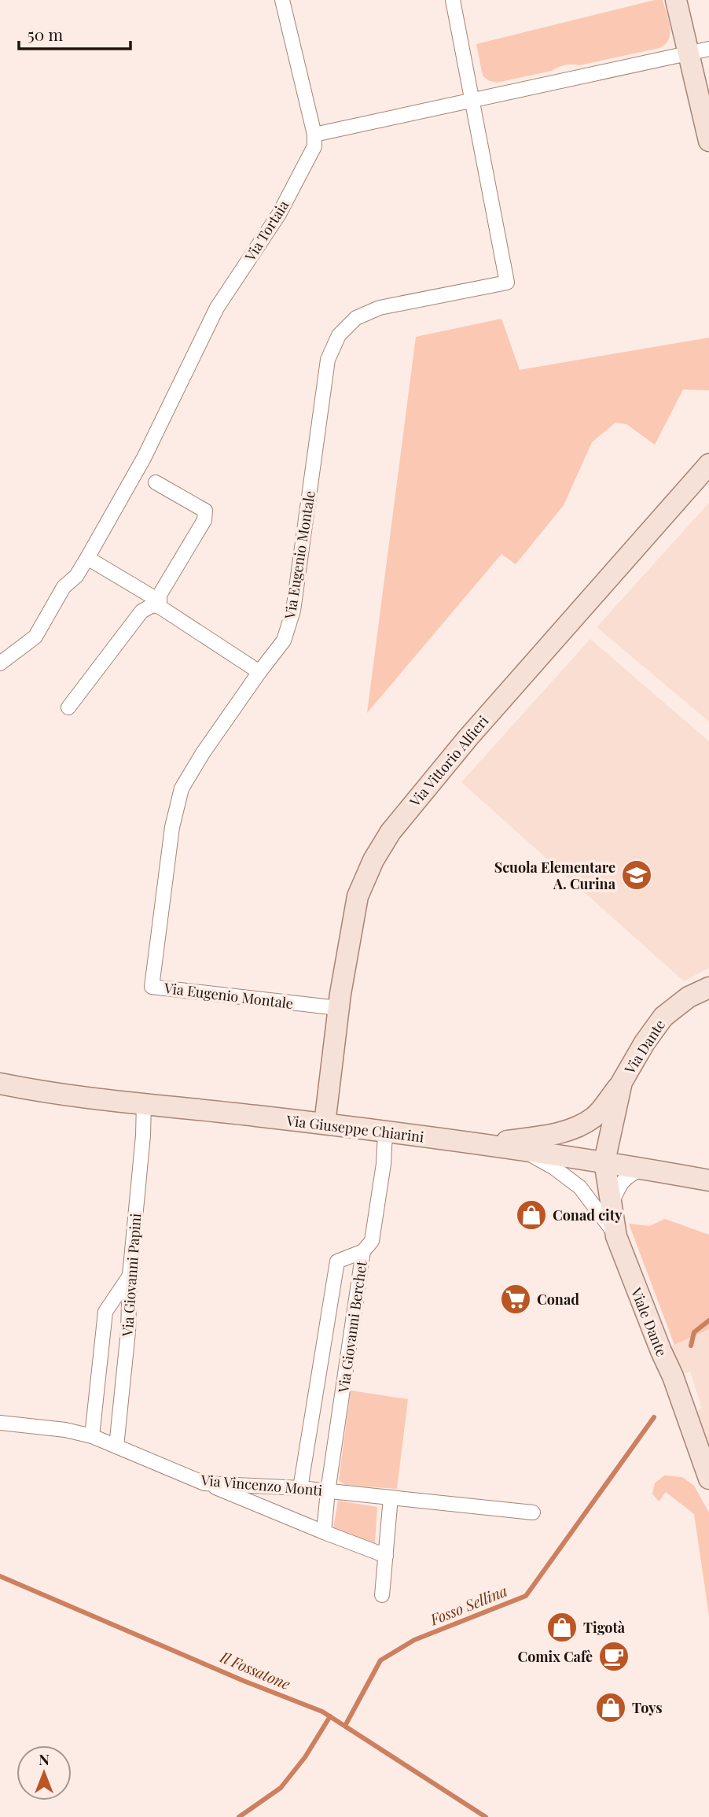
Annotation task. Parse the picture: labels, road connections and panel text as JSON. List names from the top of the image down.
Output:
{
  "streets": {
    "street": [
      "Via Tortaia",
      "Via Eugenio Montale",
      "Via Vittorio Alfieri",
      "Via Dante",
      "Via Giuseppe Chiarini",
      "Via Giovanni Papini",
      "Viale Dante",
      "Via Giovanni Berchet",
      "Via Vincenzo Monti"
    ]
  },
  "crossings": [
    ["Via Eugenio Montale", "Via Vittorio Alfieri"],
    ["Via Vittorio Alfieri", "Via Giuseppe Chiarini"],
    ["Via Dante", "Via Giuseppe Chiarini"],
    ["Via Dante", "Viale Dante"],
    ["Via Giuseppe Chiarini", "Via Giovanni Papini"],
    ["Via Giuseppe Chiarini", "Viale Dante"],
    ["Via Giuseppe Chiarini", "Via Giovanni Berchet"],
    ["Via Giovanni Papini", "Via Vincenzo Monti"],
    ["Via Giovanni Berchet", "Via Vincenzo Monti"]
  ],
  "water": ["Fosso Sellina", "Il Fossatone"],
  "places": {
    "school or university": ["Scuola Elementare A. Curina"],
    "shop": ["Conad city", "Tigotà", "Toys"],
    "supermarket": ["Conad"],
    "cafe": ["Comix Cafè"]
  },
  "scale_bar": "50 m",
  "north": "top"
}
